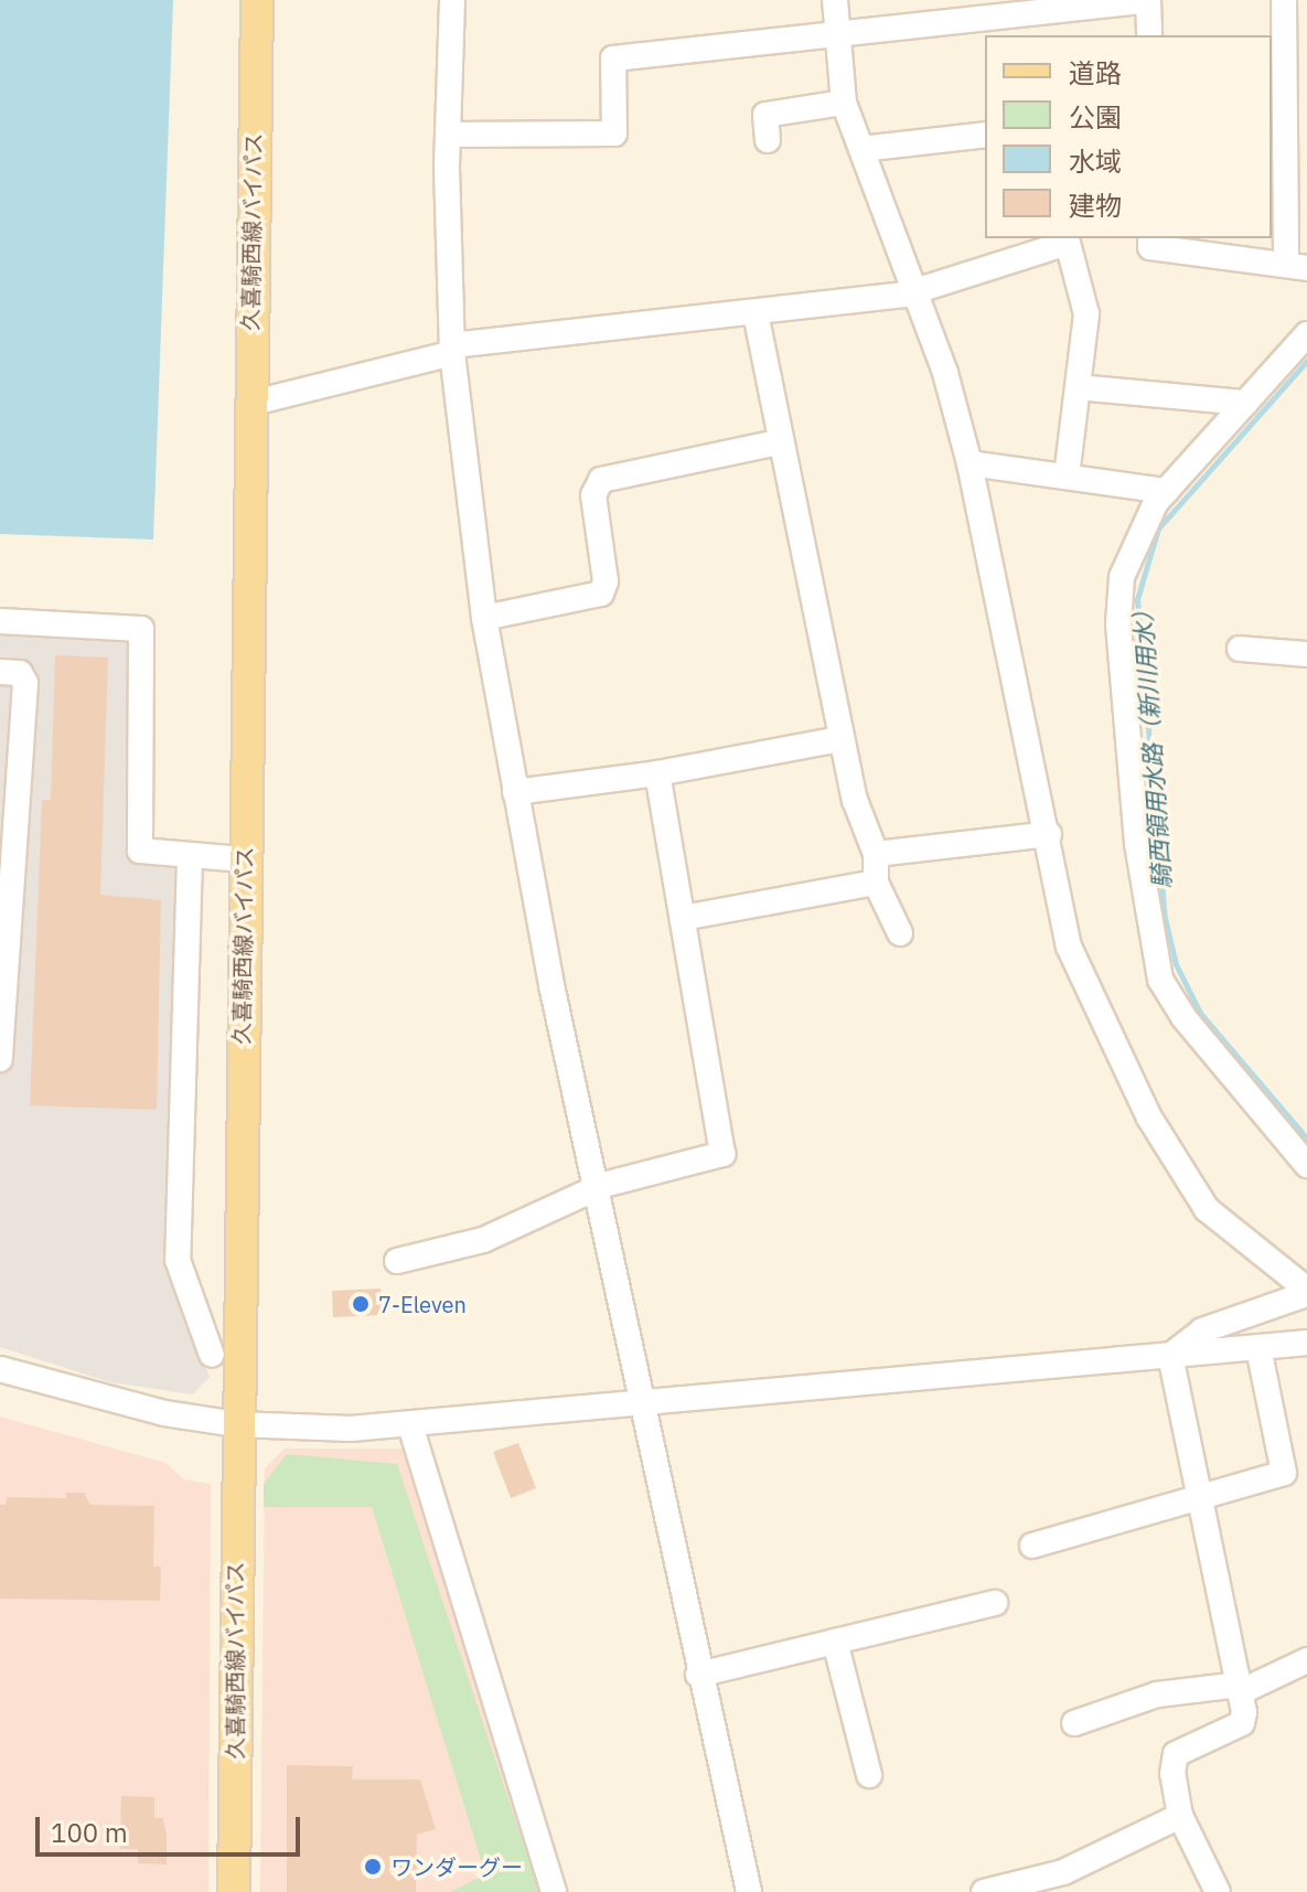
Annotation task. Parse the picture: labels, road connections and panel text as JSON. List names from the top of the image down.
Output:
{
  "streets": {
    "main road": ["久喜騎西線バイパス"]
  },
  "water": ["騎西領用水路（新川用水）"],
  "places": ["7-Eleven", "ワンダーグー"],
  "legend": [
    "道路",
    "公園",
    "水域",
    "建物"
  ],
  "scale_bar": "100 m"
}
